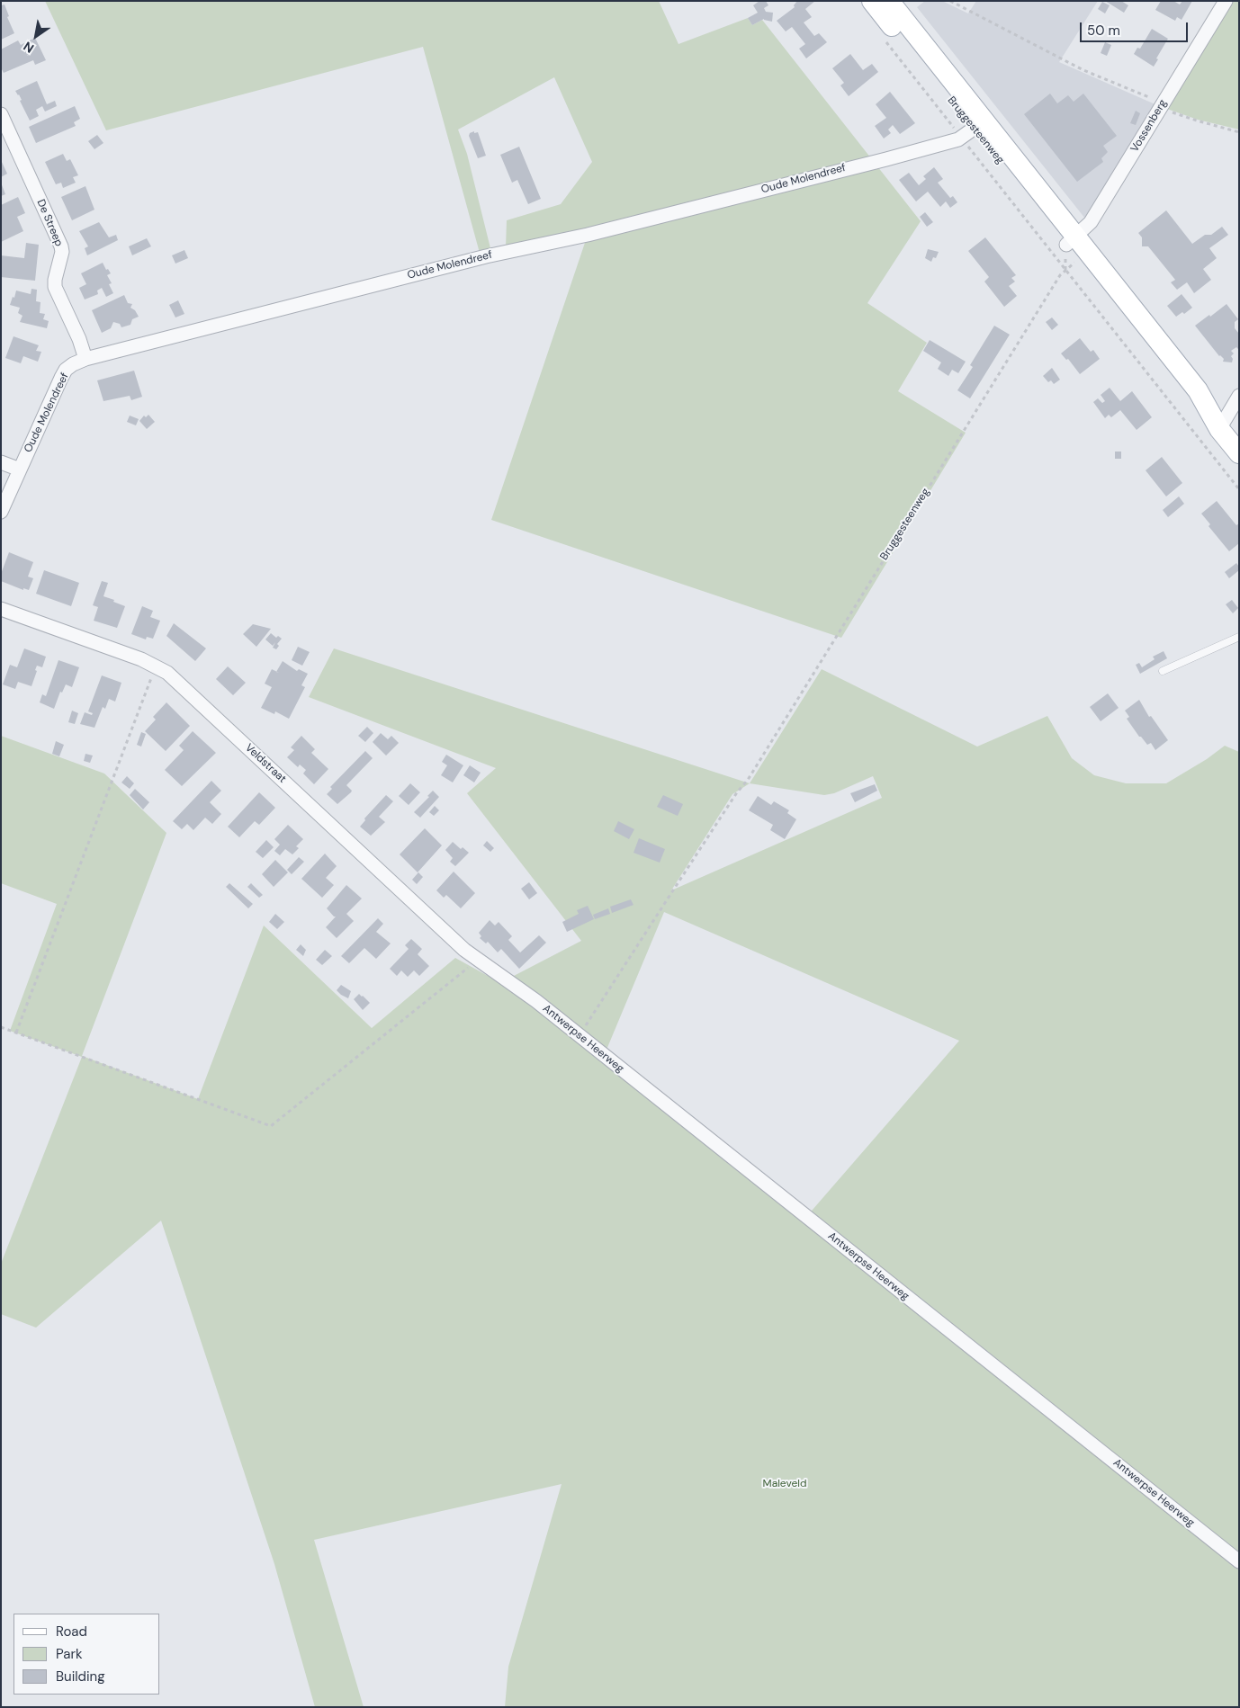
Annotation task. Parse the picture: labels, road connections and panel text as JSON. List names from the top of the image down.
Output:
{
  "streets": {
    "main road": ["Bruggesteenweg"],
    "street": [
      "Vossenberg",
      "Oude Molendreef",
      "De Streep",
      "Veldstraat",
      "Antwerpse Heerweg"
    ]
  },
  "crossings": [
    ["Vossenberg", "Bruggesteenweg"],
    ["Bruggesteenweg", "Oude Molendreef"],
    ["Bruggesteenweg", "Antwerpse Heerweg"],
    ["Oude Molendreef", "De Streep"],
    ["Veldstraat", "Antwerpse Heerweg"]
  ],
  "parks": ["Maleveld"],
  "legend": ["Road", "Park", "Building"],
  "scale_bar": "50 m",
  "north": "bottom left"
}
